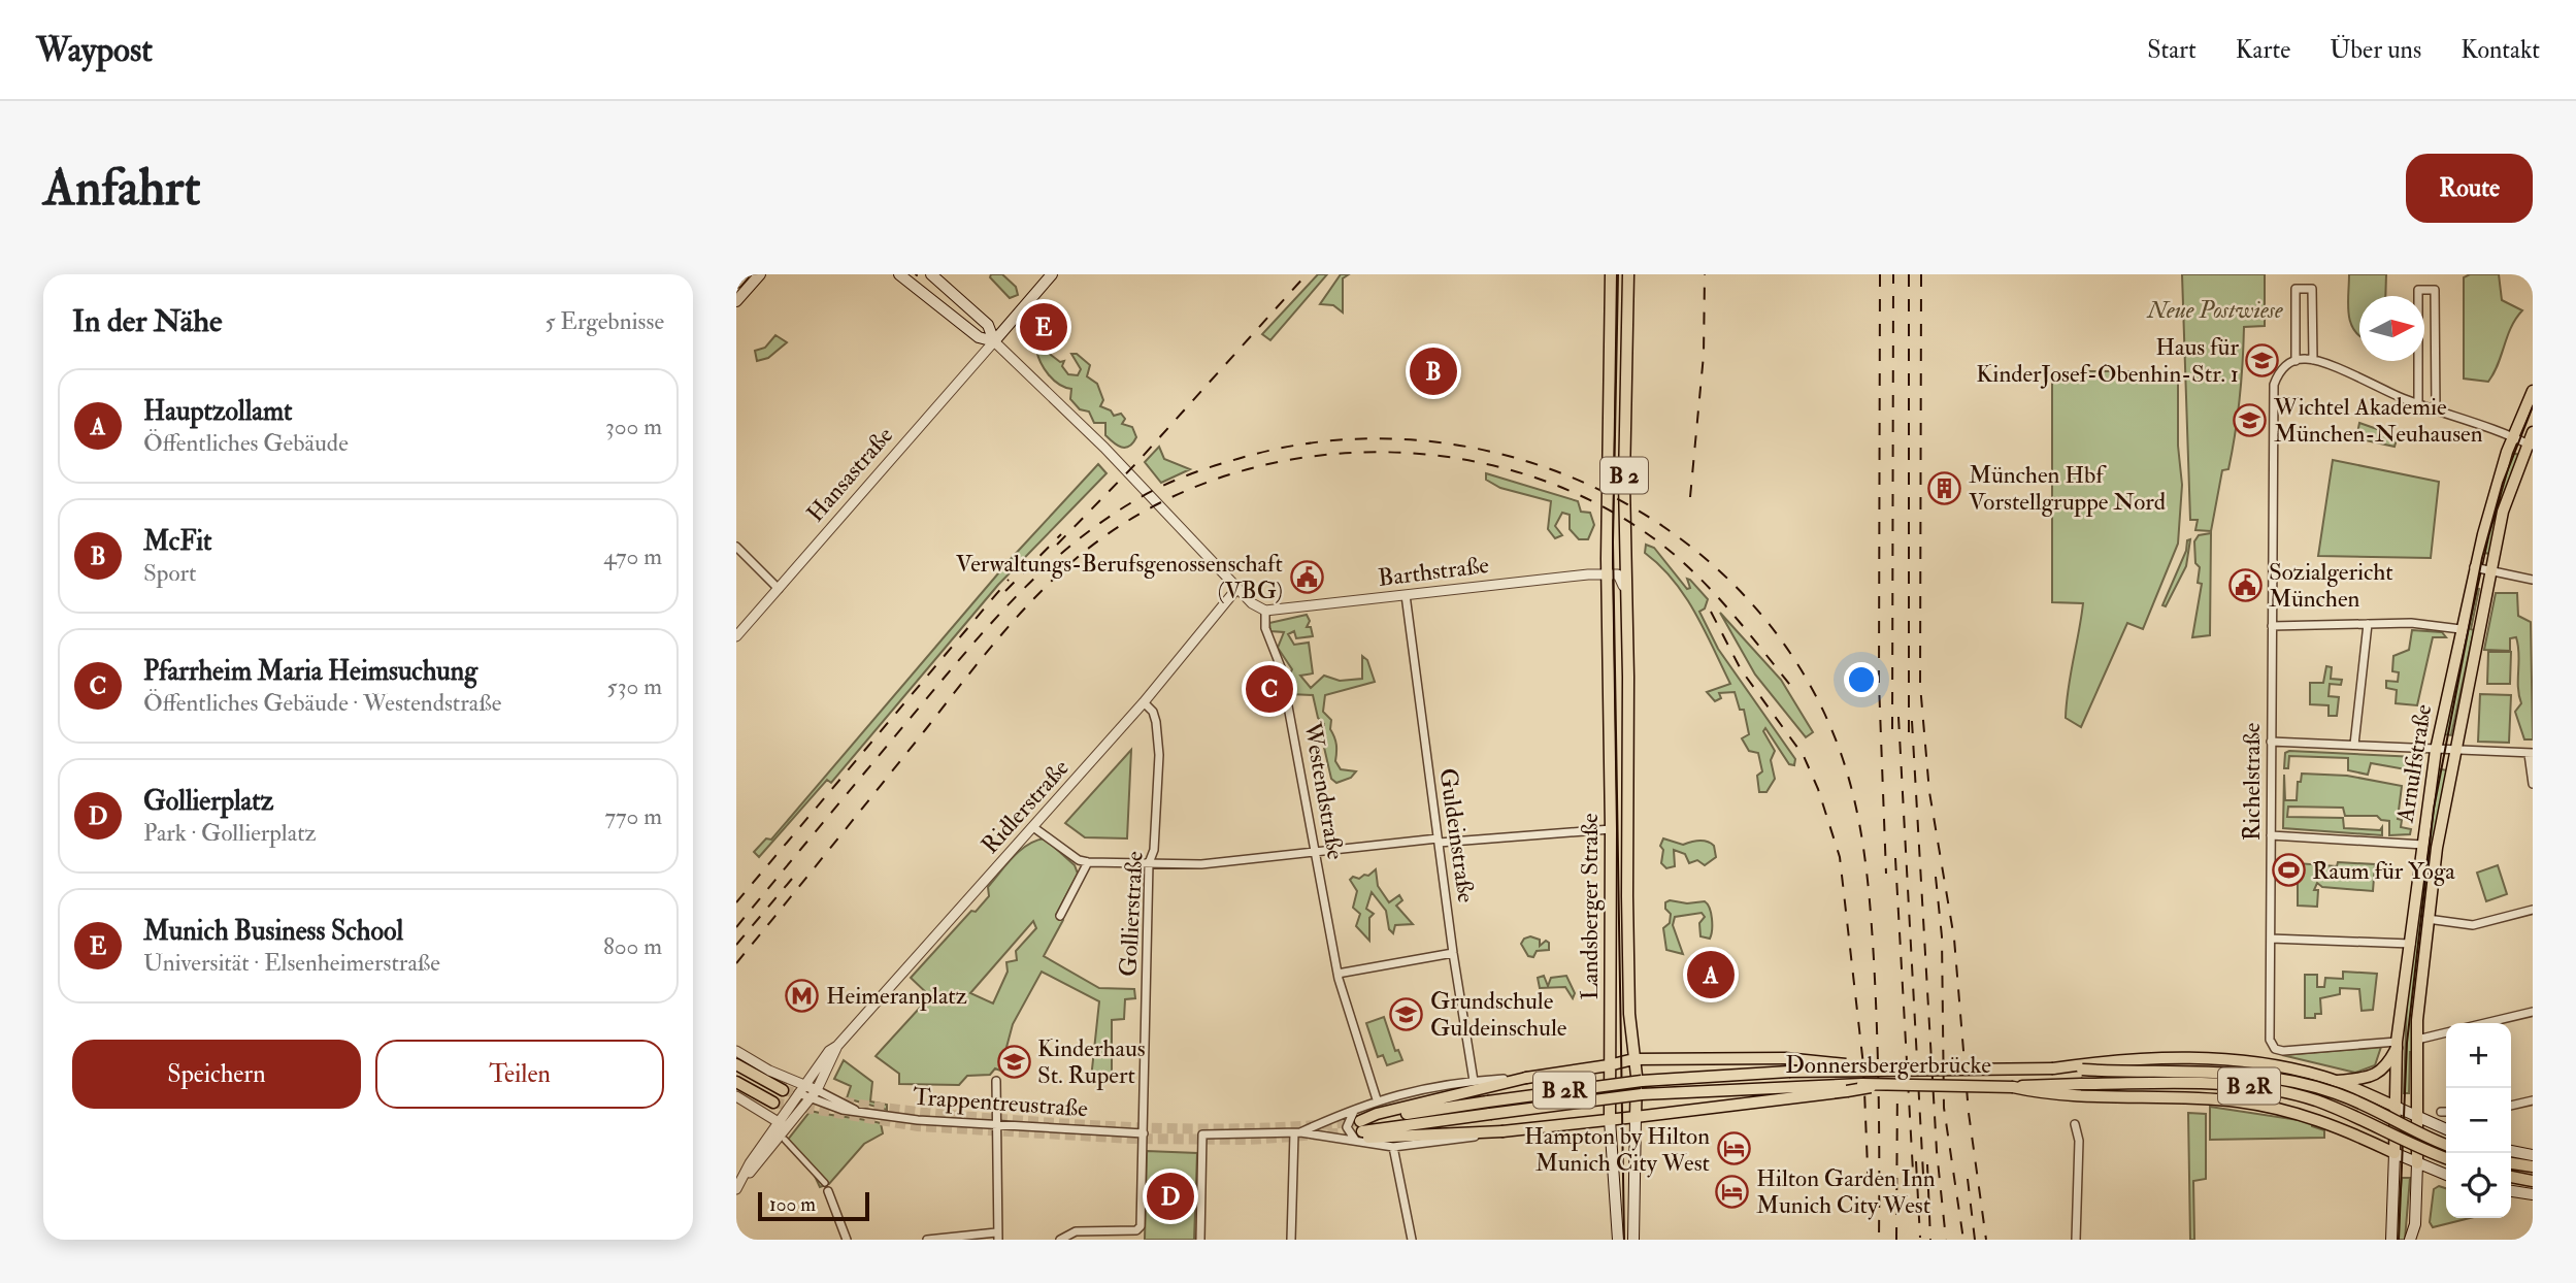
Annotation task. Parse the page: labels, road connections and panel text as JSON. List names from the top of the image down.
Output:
{
  "streets": {
    "main road": [
      "B 2",
      "Arnulfstraße",
      "Landsberger Straße",
      "Donnersbergerbrücke",
      "B 2R"
    ],
    "street": [
      "Hansastraße",
      "Barthstraße",
      "Richelstraße",
      "Westendstraße",
      "Ridlerstraße",
      "Guldeinstraße",
      "Gollierstraße",
      "Trappentreustraße"
    ]
  },
  "crossings": [
    ["Barthstraße", "Westendstraße"],
    ["Barthstraße", "Guldeinstraße"],
    ["Barthstraße", "Landsberger Straße"],
    ["Arnulfstraße", "Richelstraße"],
    ["Ridlerstraße", "Gollierstraße"],
    ["Ridlerstraße", "Trappentreustraße"],
    ["Gollierstraße", "Trappentreustraße"],
    ["Donnersbergerbrücke", "B 2R"]
  ],
  "parks": ["Neue Postwiese"],
  "places": {
    "school or university": [
      "Haus für KinderJosef-Obenhin-Str. 1",
      "Wichtel Akademie München-Neuhausen",
      "Grundschule Guldeinschule",
      "Kinderhaus St. Rupert"
    ],
    "building": ["München Hbf Vorstellgruppe Nord"],
    "public building": ["Verwaltungs-Berufsgenossenschaft (VBG)", "Sozialgericht München"],
    "sports": ["Raum für Yoga"],
    "metro station": ["Heimeranplatz"],
    "hotel": ["Hampton by Hilton Munich City West", "Hilton Garden Inn Munich City West"]
  },
  "scale_bar": "100 m",
  "north": "right",
  "page": {
    "header": "Waypost",
    "nav": [
      "Start",
      "Karte",
      "Über uns",
      "Kontakt"
    ],
    "buttons": [
      "Route",
      ["Speichern", "Teilen"]
    ],
    "title": "Anfahrt",
    "heading": ["In der Nähe", "5 Ergebnisse"],
    "pins": [
      "E",
      "B",
      "C",
      "A",
      "D"
    ],
    "list": [
      {
        "mark": "A",
        "name": "Hauptzollamt",
        "note": "Öffentliches Gebäude",
        "value": "300 m"
      },
      {
        "mark": "B",
        "name": "McFit",
        "note": "Sport",
        "value": "470 m"
      },
      {
        "mark": "C",
        "name": "Pfarrheim Maria Heimsuchung",
        "note": "Öffentliches Gebäude · Westendstraße",
        "value": "530 m"
      },
      {
        "mark": "D",
        "name": "Gollierplatz",
        "note": "Park · Gollierplatz",
        "value": "770 m"
      },
      {
        "mark": "E",
        "name": "Munich Business School",
        "note": "Universität · Elsenheimerstraße",
        "value": "800 m"
      }
    ],
    "map_buttons": ["+", "−"],
    "scale": "100 m"
  }
}
